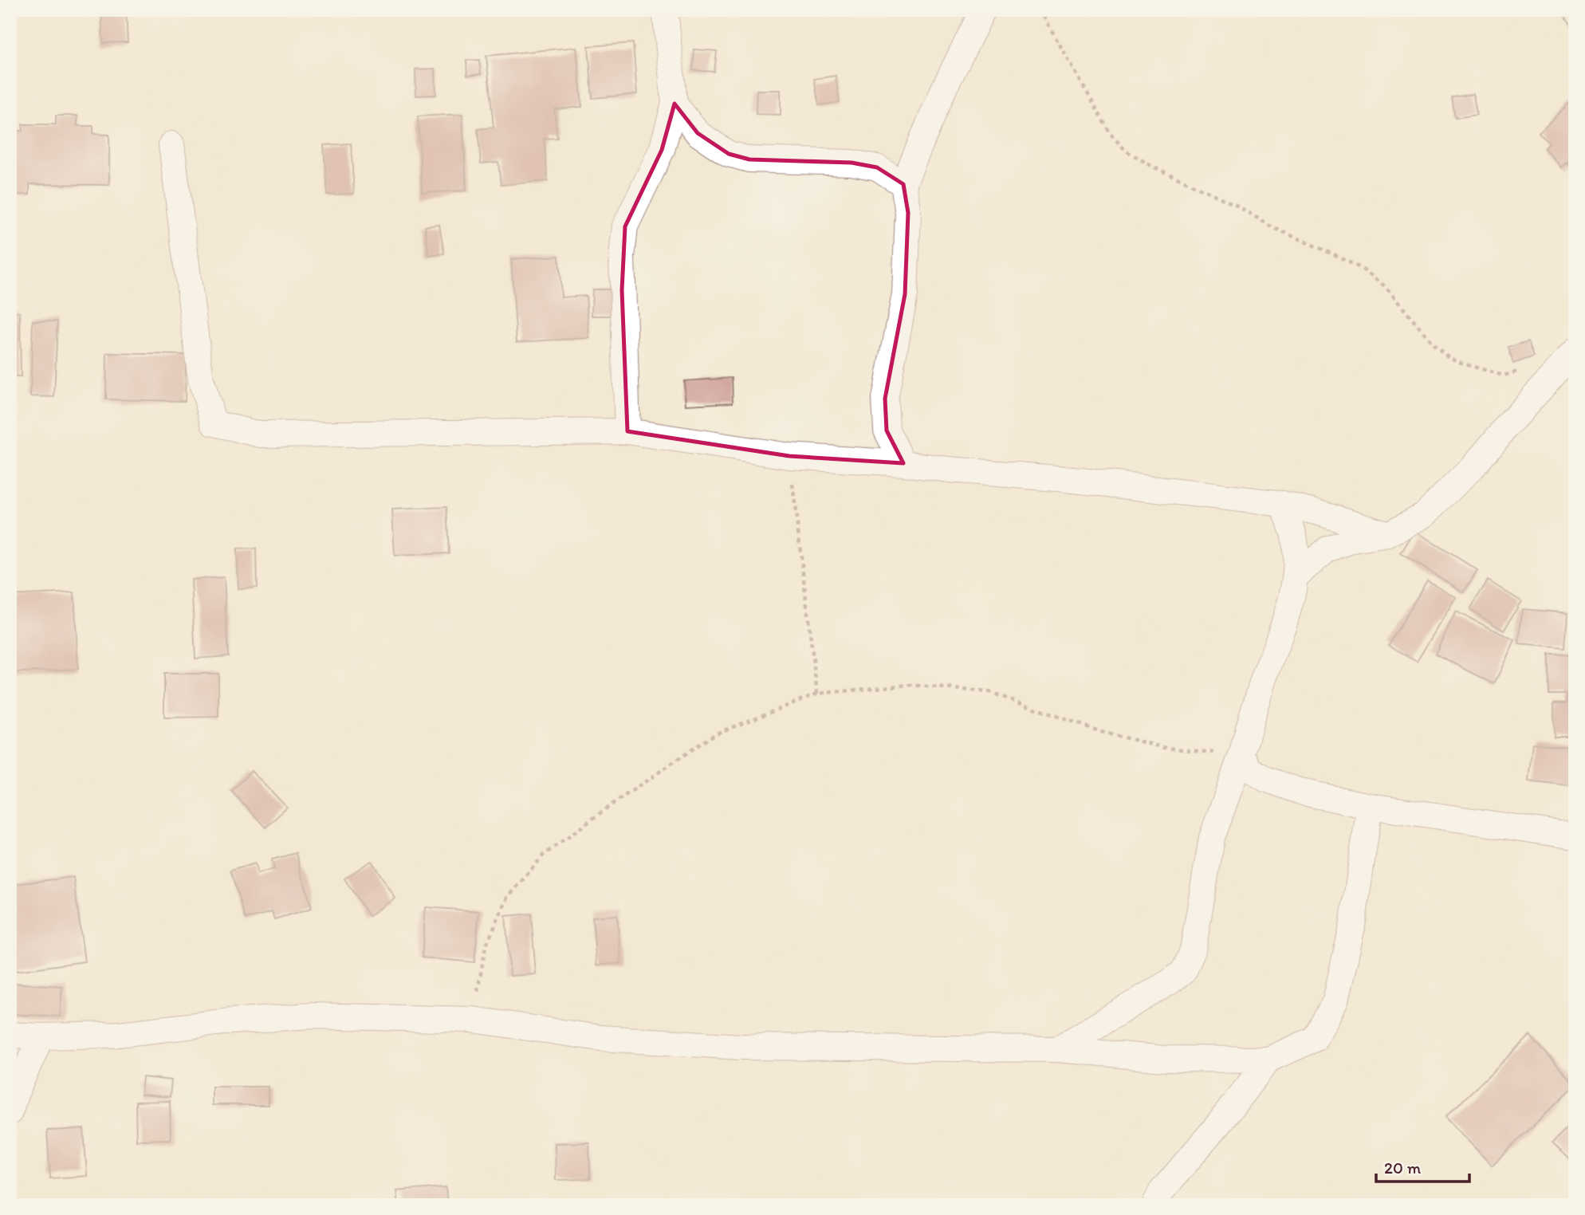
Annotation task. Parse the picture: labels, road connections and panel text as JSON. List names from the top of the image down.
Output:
{
  "scale_bar": "20 m"
}
